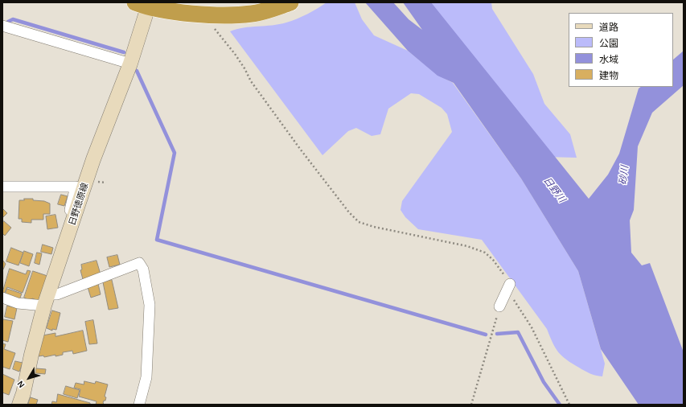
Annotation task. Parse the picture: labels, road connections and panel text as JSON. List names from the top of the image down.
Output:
{
  "streets": {
    "main road": ["日野徳原線"]
  },
  "water": ["砂川", "日野川"],
  "legend": [
    "道路",
    "公園",
    "水域",
    "建物"
  ],
  "north": "bottom left"
}
